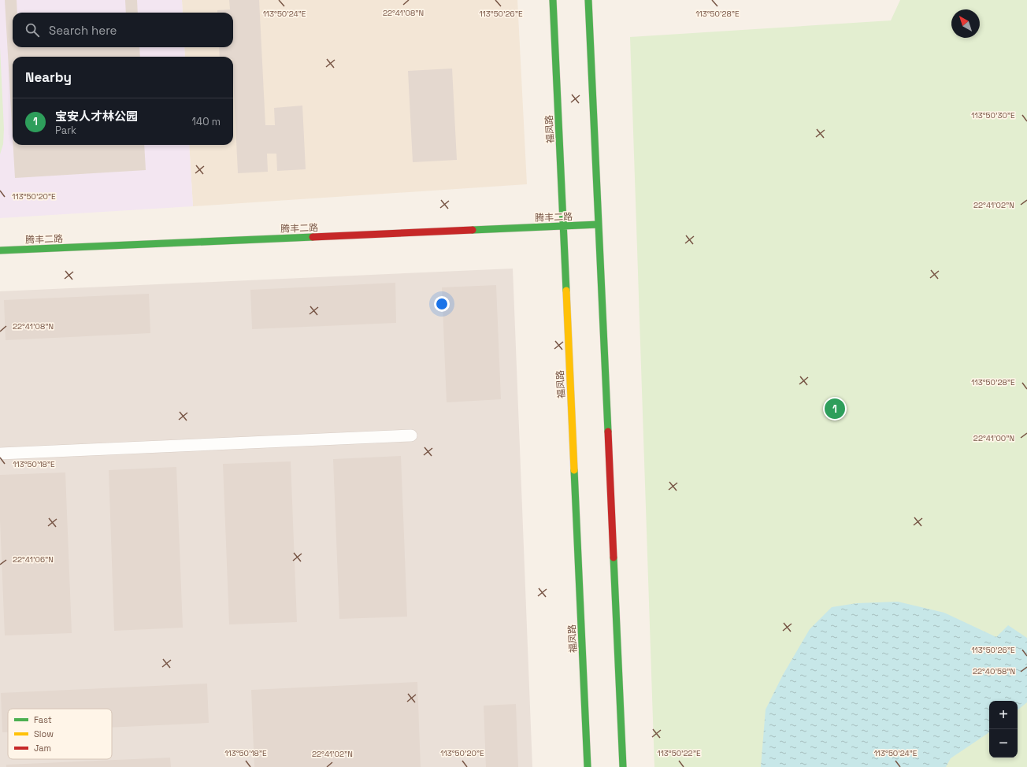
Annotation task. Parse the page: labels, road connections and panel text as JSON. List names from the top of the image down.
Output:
{
  "streets": {
    "main road": ["福凤路", "腾丰二路"]
  },
  "crossings": [
    ["福凤路", "腾丰二路"]
  ],
  "legend": ["Fast", "Slow", "Jam"],
  "north": "top left",
  "page": {
    "search": "Search here",
    "heading": "Nearby",
    "list": [
      {
        "mark": "1",
        "name": "宝安人才林公园",
        "note": "Park",
        "value": "140 m"
      }
    ],
    "pins": "1",
    "map_buttons": ["+", "−"]
  },
  "coordinates": [
    "22°41'08\"N",
    "113°50'24\"E",
    "113°50'26\"E",
    "113°50'28\"E",
    "113°50'30\"E",
    "113°50'20\"E",
    "22°41'02\"N",
    "22°41'00\"N",
    "113°50'18\"E",
    "22°41'06\"N",
    "22°40'58\"N",
    "113°50'22\"E"
  ]
}
